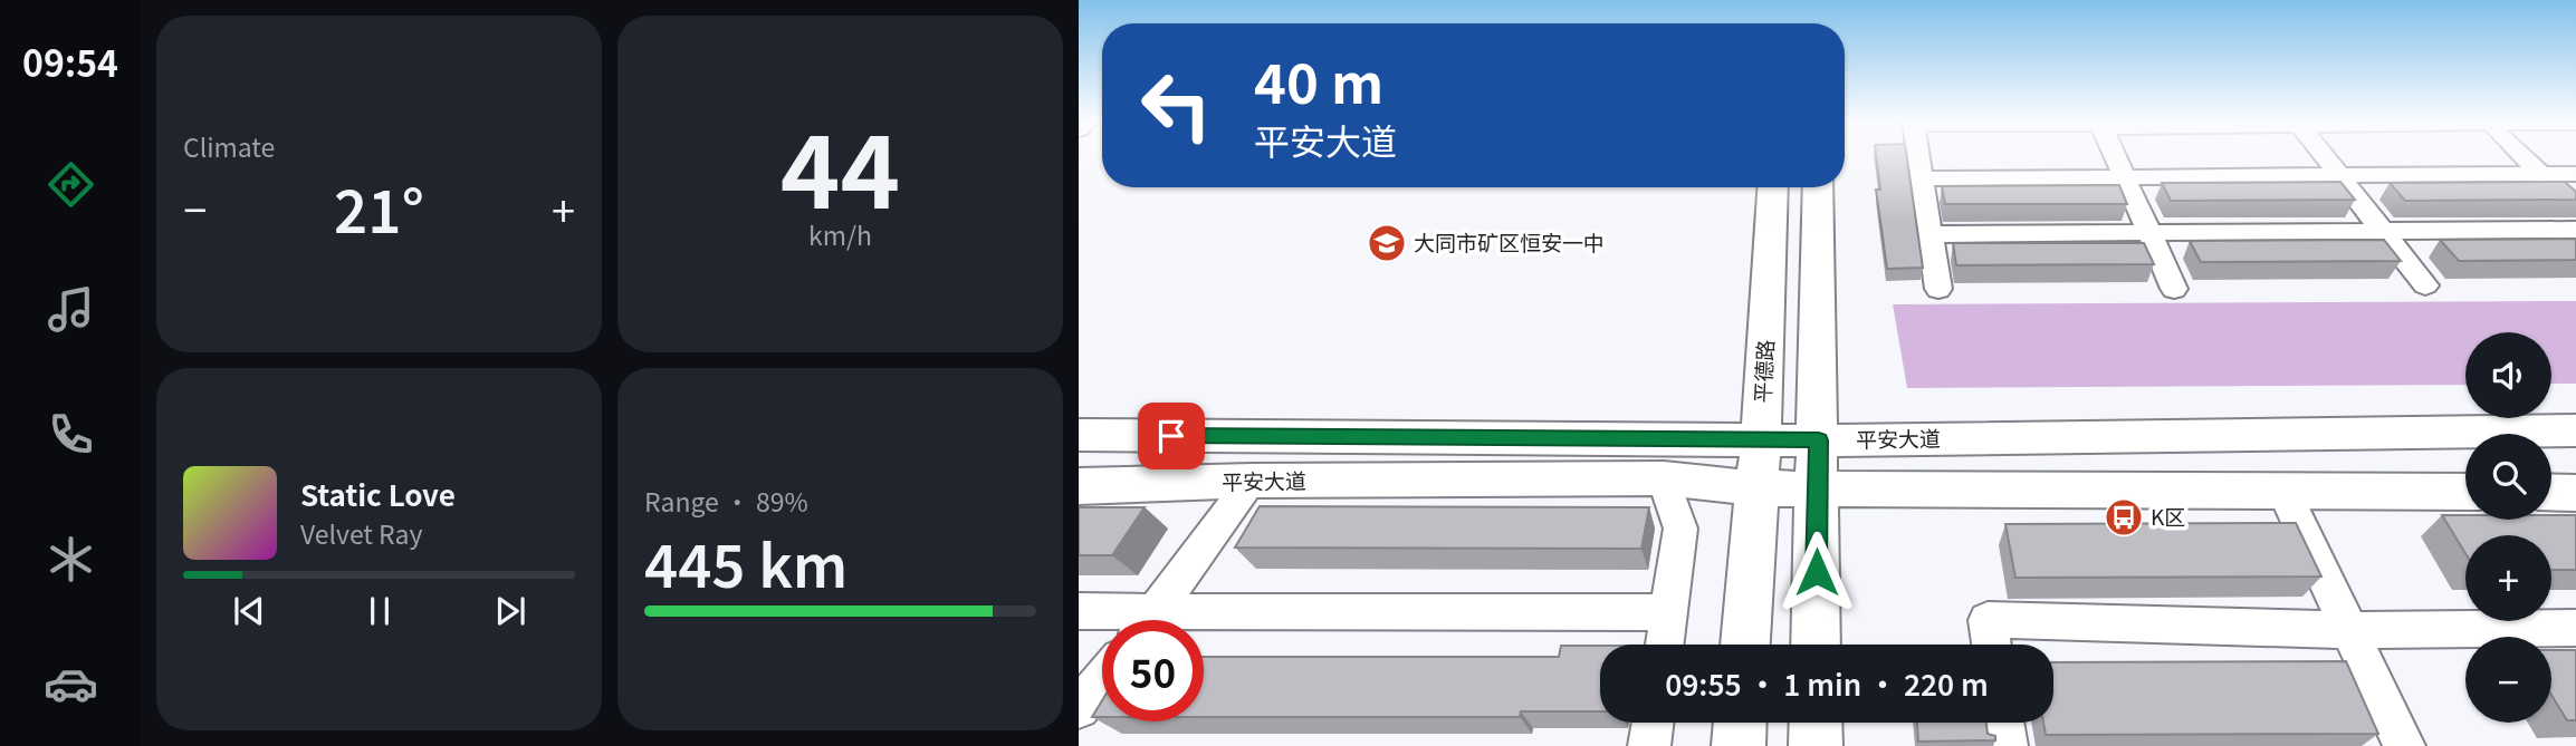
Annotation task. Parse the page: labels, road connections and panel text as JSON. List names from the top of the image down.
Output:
{
  "streets": {
    "main road": ["平德路", "平安大道"]
  },
  "crossings": [
    ["平德路", "平安大道"]
  ],
  "places": {
    "school or university": ["大同市矿区恒安一中"],
    "bus stop": ["K区"]
  },
  "page": {
    "tabs": "09:54",
    "tile": [
      "Climate",
      ["44", "km/h"],
      ["Range · 89%", "445 km"]
    ],
    "turn": ["40 m", "平安大道"],
    "heat": ["−", "21°", "+"],
    "map_buttons": ["+", "−"],
    "song": ["Static Love", "Velvet Ray"],
    "limit": "50",
    "trip": "09:55 · 1 min · 220 m"
  }
}
